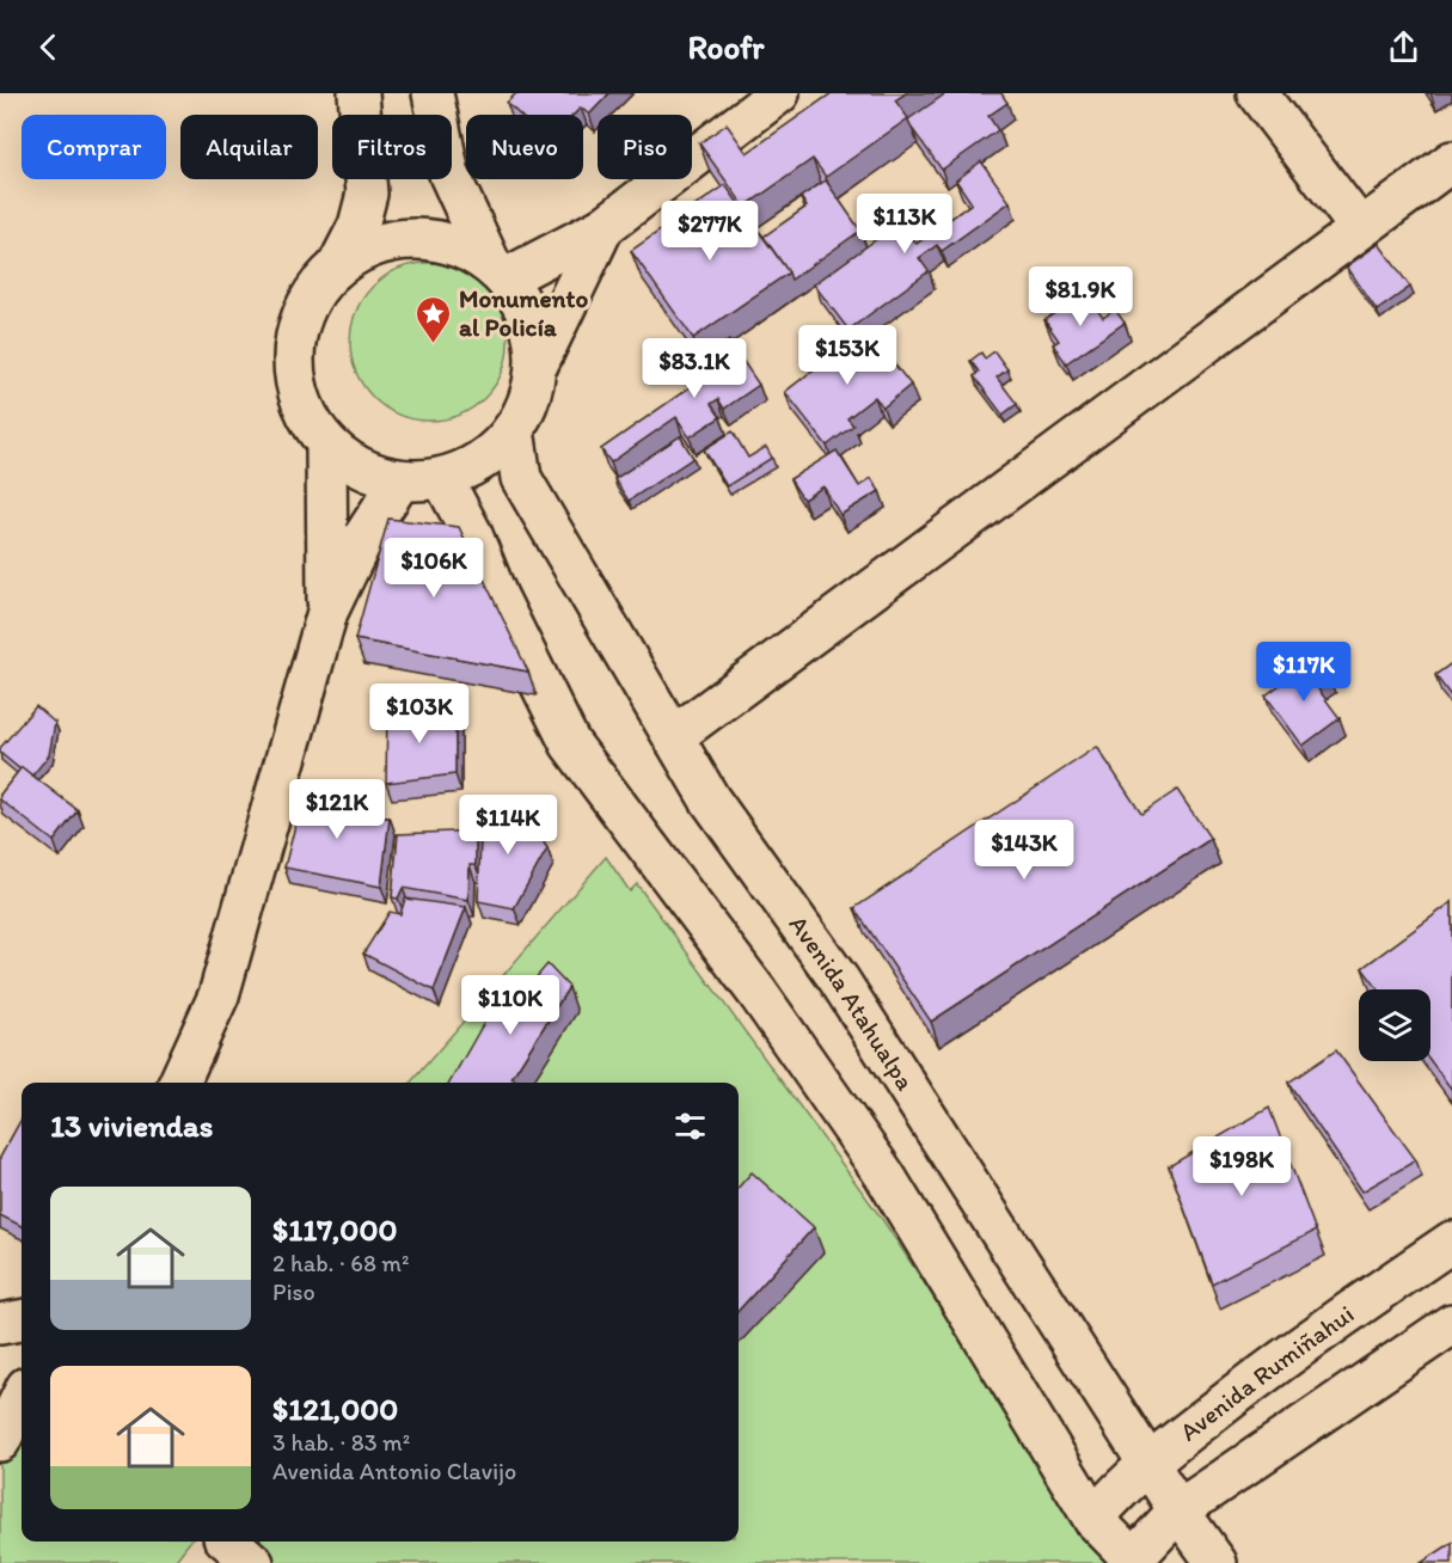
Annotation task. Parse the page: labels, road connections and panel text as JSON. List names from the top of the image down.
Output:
{
  "streets": {
    "main road": ["Avenida Atahualpa", "Avenida Rumiñahui"]
  },
  "crossings": [
    ["Avenida Atahualpa", "Avenida Rumiñahui"]
  ],
  "places": {
    "place": ["Monumento al Policía"]
  },
  "page": {
    "header": "Roofr",
    "chip": [
      "Comprar",
      "Alquilar",
      "Filtros",
      "Nuevo",
      "Piso"
    ],
    "price": [
      "$113K",
      "$277K",
      "$81.9K",
      "$153K",
      "$83.1K",
      "$106K",
      "$117K",
      "$103K",
      "$121K",
      "$114K",
      "$143K",
      "$110K",
      "$198K"
    ],
    "heading": "13 viviendas",
    "list": [
      {
        "name": "$117,000",
        "note": "2 hab. · 68 m² · Piso"
      },
      {
        "name": "$121,000",
        "note": "3 hab. · 83 m² · Avenida Antonio Clavijo"
      }
    ]
  }
}
